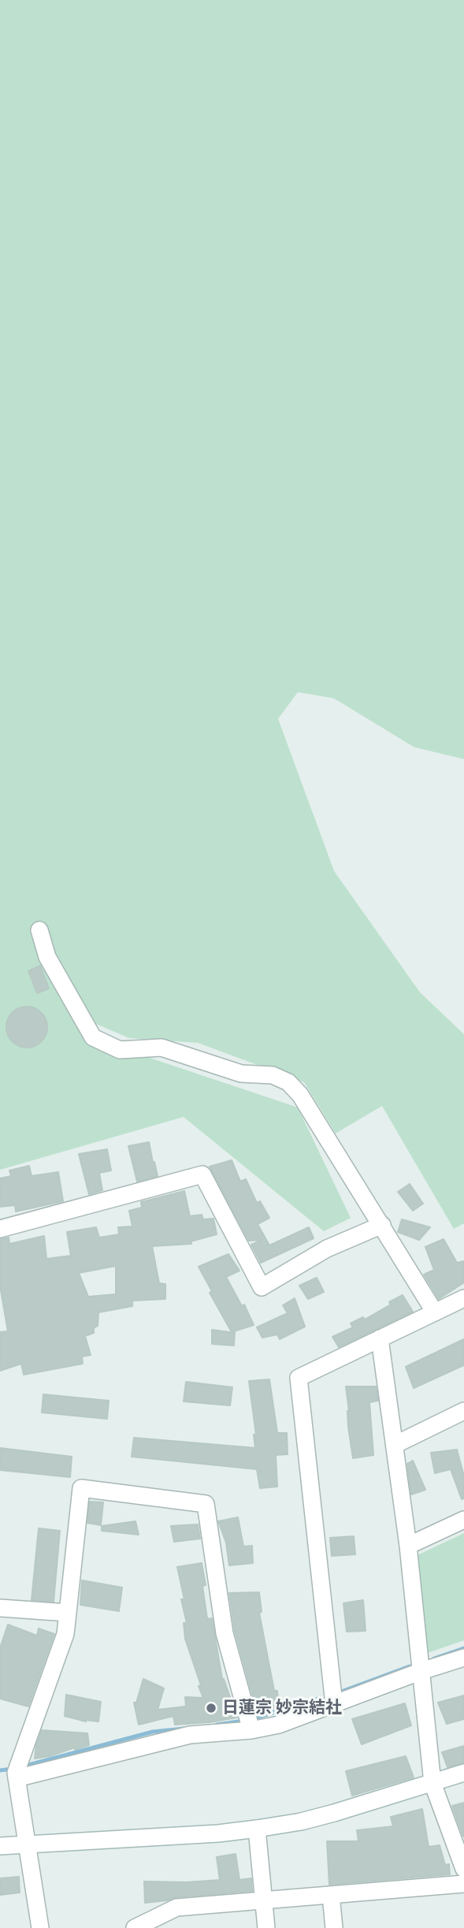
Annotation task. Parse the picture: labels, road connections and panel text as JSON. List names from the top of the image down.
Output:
{
  "places": ["日蓮宗 妙宗結社"]
}
